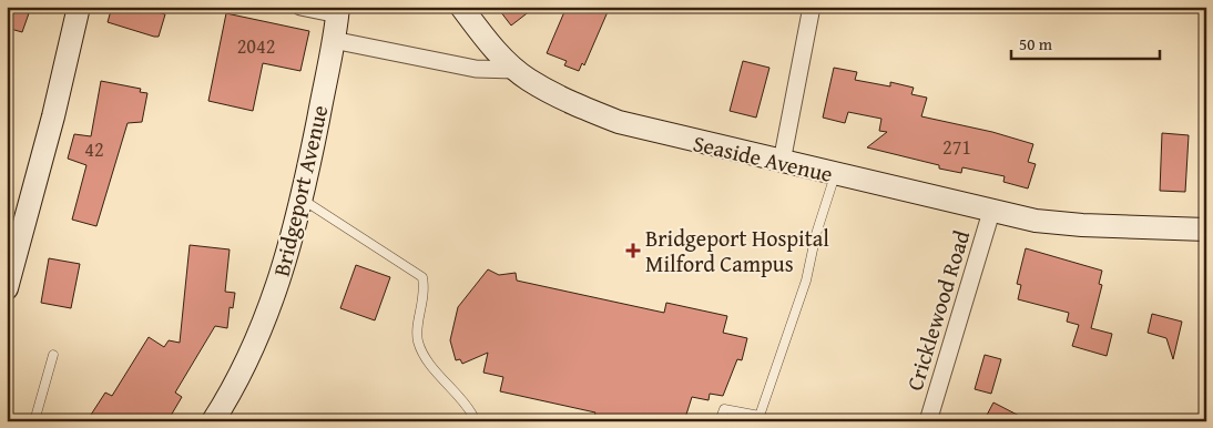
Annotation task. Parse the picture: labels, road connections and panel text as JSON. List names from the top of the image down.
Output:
{
  "streets": {
    "main road": ["Seaside Avenue", "Bridgeport Avenue"],
    "street": ["Cricklewood Road"]
  },
  "crossings": [
    ["Seaside Avenue", "Cricklewood Road"]
  ],
  "places": {
    "health": ["Bridgeport Hospital Milford Campus"]
  },
  "house_numbers": ["2042", "271", "42"],
  "scale_bar": "50 m"
}
